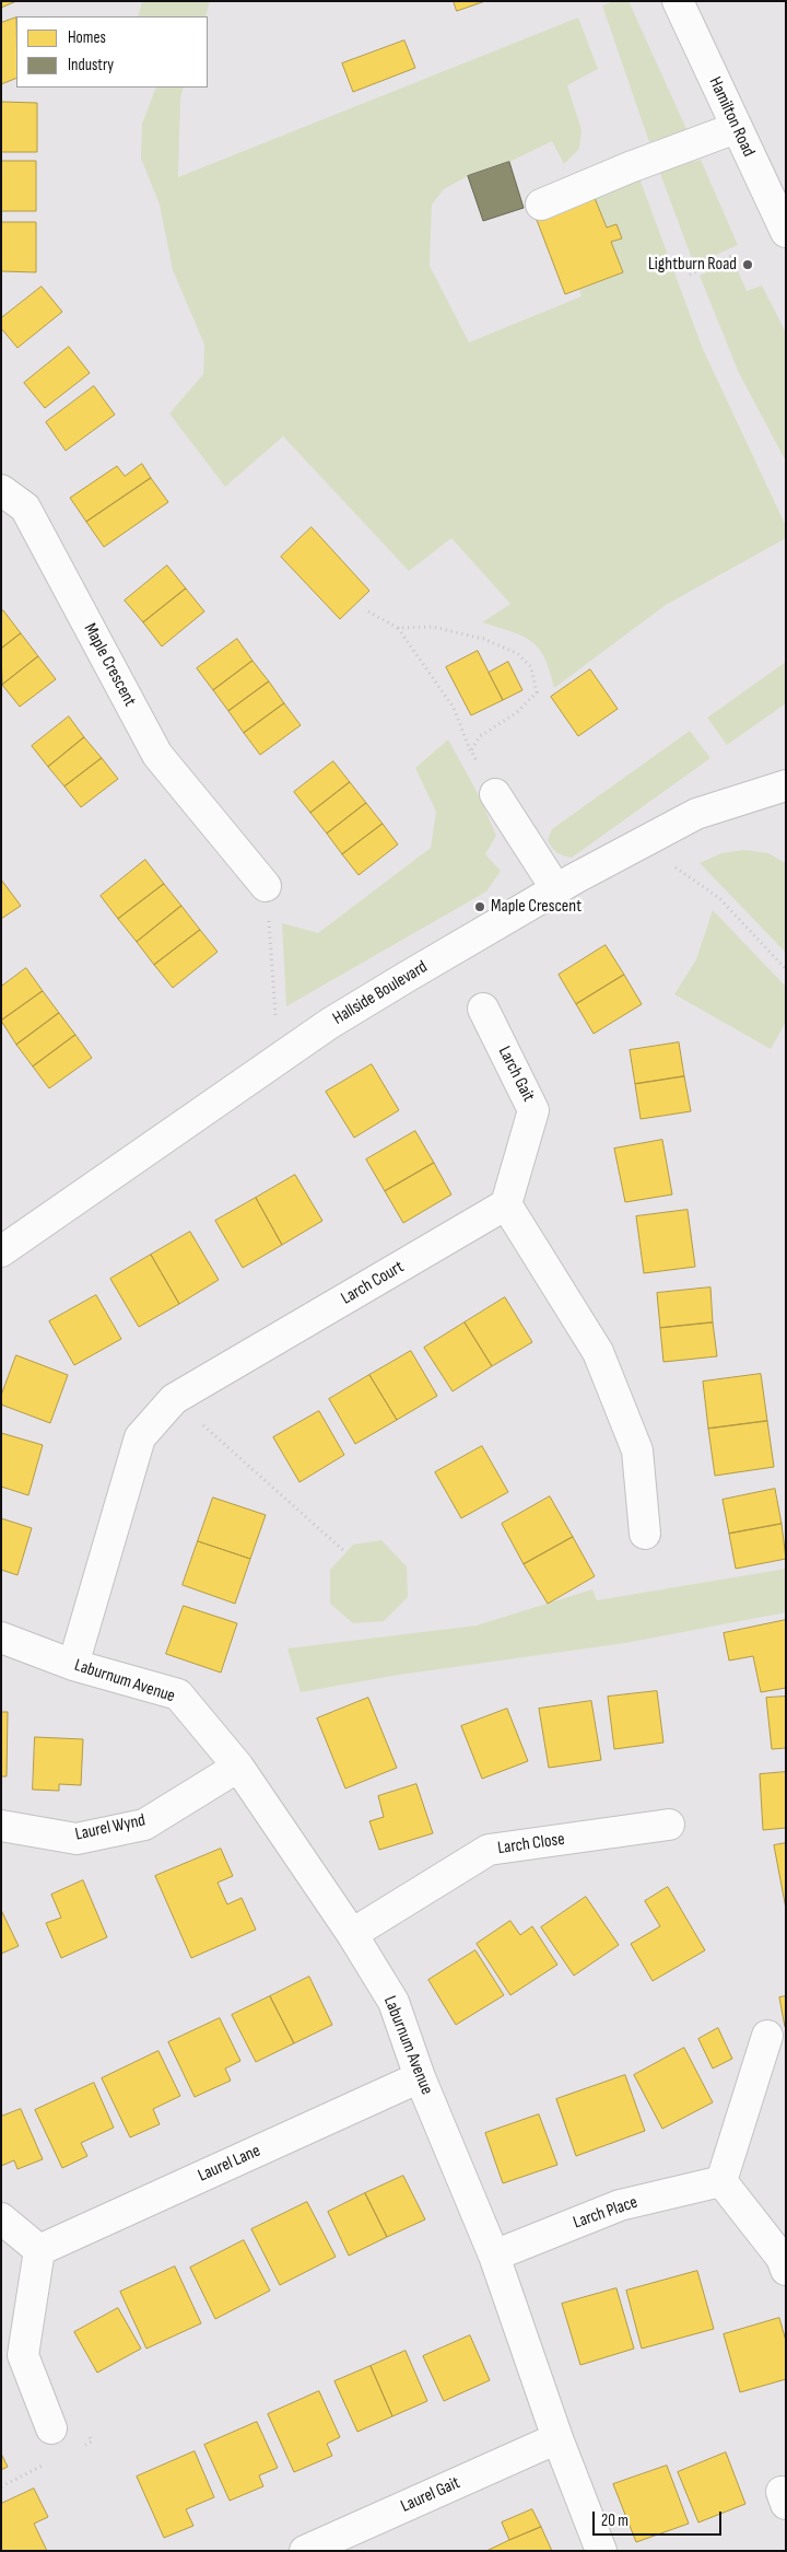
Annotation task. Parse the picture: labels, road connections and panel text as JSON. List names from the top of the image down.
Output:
{
  "streets": {
    "street": [
      "Hamilton Road",
      "Maple Crescent",
      "Hallside Boulevard",
      "Larch Gait",
      "Larch Court",
      "Laburnum Avenue",
      "Laurel Wynd",
      "Larch Close",
      "Laurel Lane",
      "Larch Place",
      "Laurel Gait"
    ]
  },
  "crossings": [
    ["Larch Gait", "Larch Court"],
    ["Larch Court", "Laburnum Avenue"],
    ["Laburnum Avenue", "Laurel Wynd"],
    ["Laburnum Avenue", "Larch Close"],
    ["Laburnum Avenue", "Laurel Lane"],
    ["Laburnum Avenue", "Larch Place"],
    ["Laburnum Avenue", "Laurel Gait"]
  ],
  "places": ["Lightburn Road", "Maple Crescent"],
  "legend": ["Homes", "Industry"],
  "scale_bar": "20 m"
}
